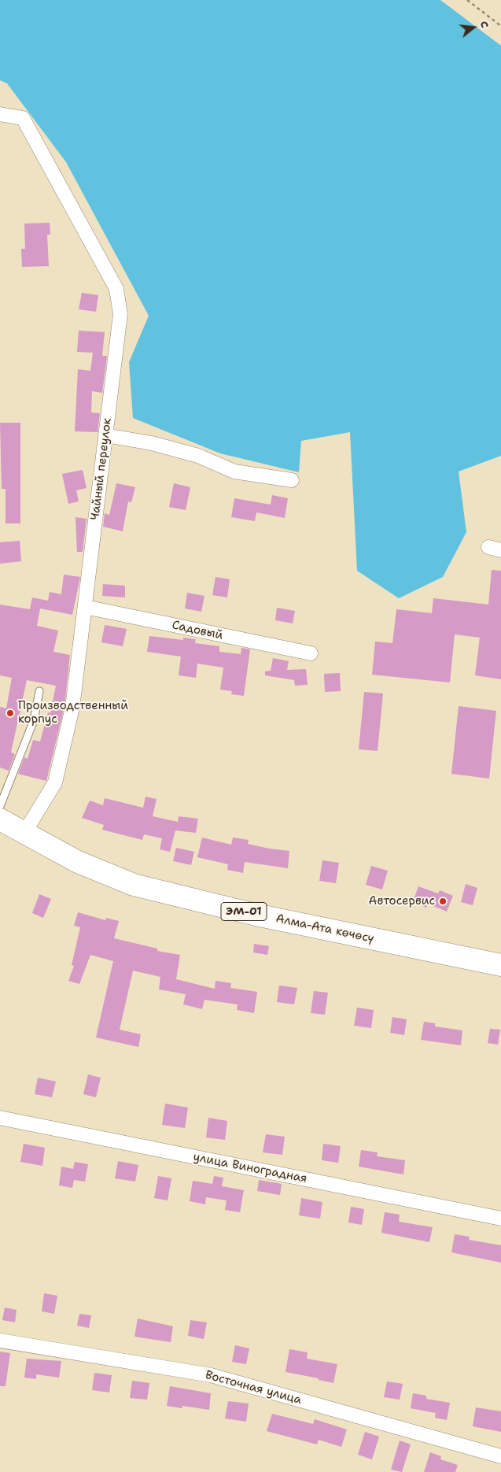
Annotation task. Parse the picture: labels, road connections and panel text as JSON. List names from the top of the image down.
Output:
{
  "streets": {
    "highway": ["ЭМ-01", "Алма-Ата көчөсү"],
    "street": [
      "Чайный переулок",
      "Садовый",
      "улица Виноградная",
      "Восточная улица"
    ]
  },
  "crossings": [
    ["Чайный переулок", "Садовый"],
    ["Чайный переулок", "Алма-Ата көчөсү"]
  ],
  "places": ["Производственный корпус", "Автосервис"],
  "north": "right"
}
